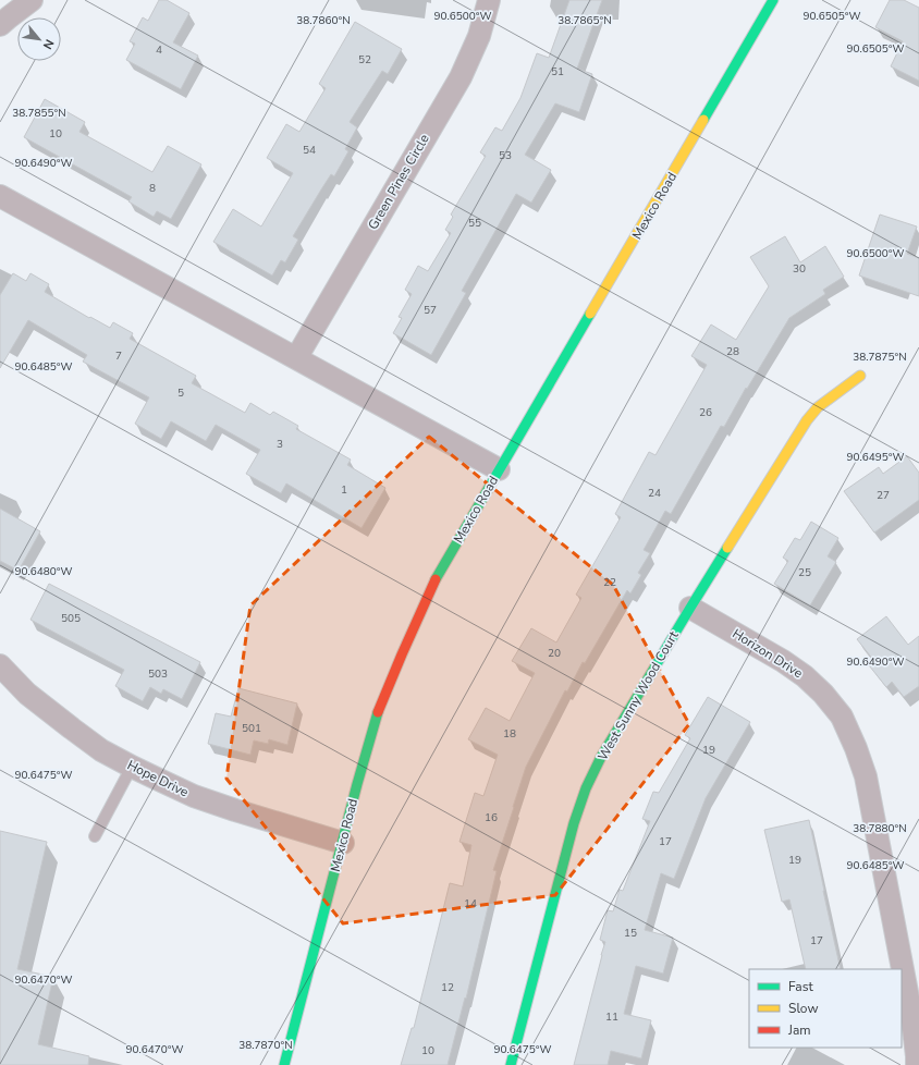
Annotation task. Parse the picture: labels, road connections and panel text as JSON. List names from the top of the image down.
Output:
{
  "streets": {
    "main road": ["Mexico Road", "West Sunny Wood Court"],
    "street": ["Green Pines Circle", "Horizon Drive", "Hope Drive"]
  },
  "crossings": [
    ["Mexico Road", "Hope Drive"],
    ["Horizon Drive", "West Sunny Wood Court"]
  ],
  "house_numbers": [
    "4",
    "52",
    "51",
    "10",
    "54",
    "53",
    "8",
    "55",
    "30",
    "57",
    "28",
    "7",
    "5",
    "26",
    "3",
    "1",
    "24",
    "27",
    "25",
    "22",
    "505",
    "20",
    "503",
    "501",
    "18",
    "19",
    "16",
    "17",
    "19",
    "14",
    "15",
    "17",
    "12",
    "11",
    "10"
  ],
  "legend": ["Fast", "Slow", "Jam"],
  "north": "bottom right",
  "coordinates": [
    "90.6505°W",
    "90.6500°W",
    "38.7860°N",
    "38.7865°N",
    "38.7855°N",
    "90.6490°W",
    "38.7875°N",
    "90.6485°W",
    "90.6495°W",
    "90.6480°W",
    "90.6475°W",
    "38.7880°N",
    "90.6470°W",
    "38.7870°N"
  ]
}
